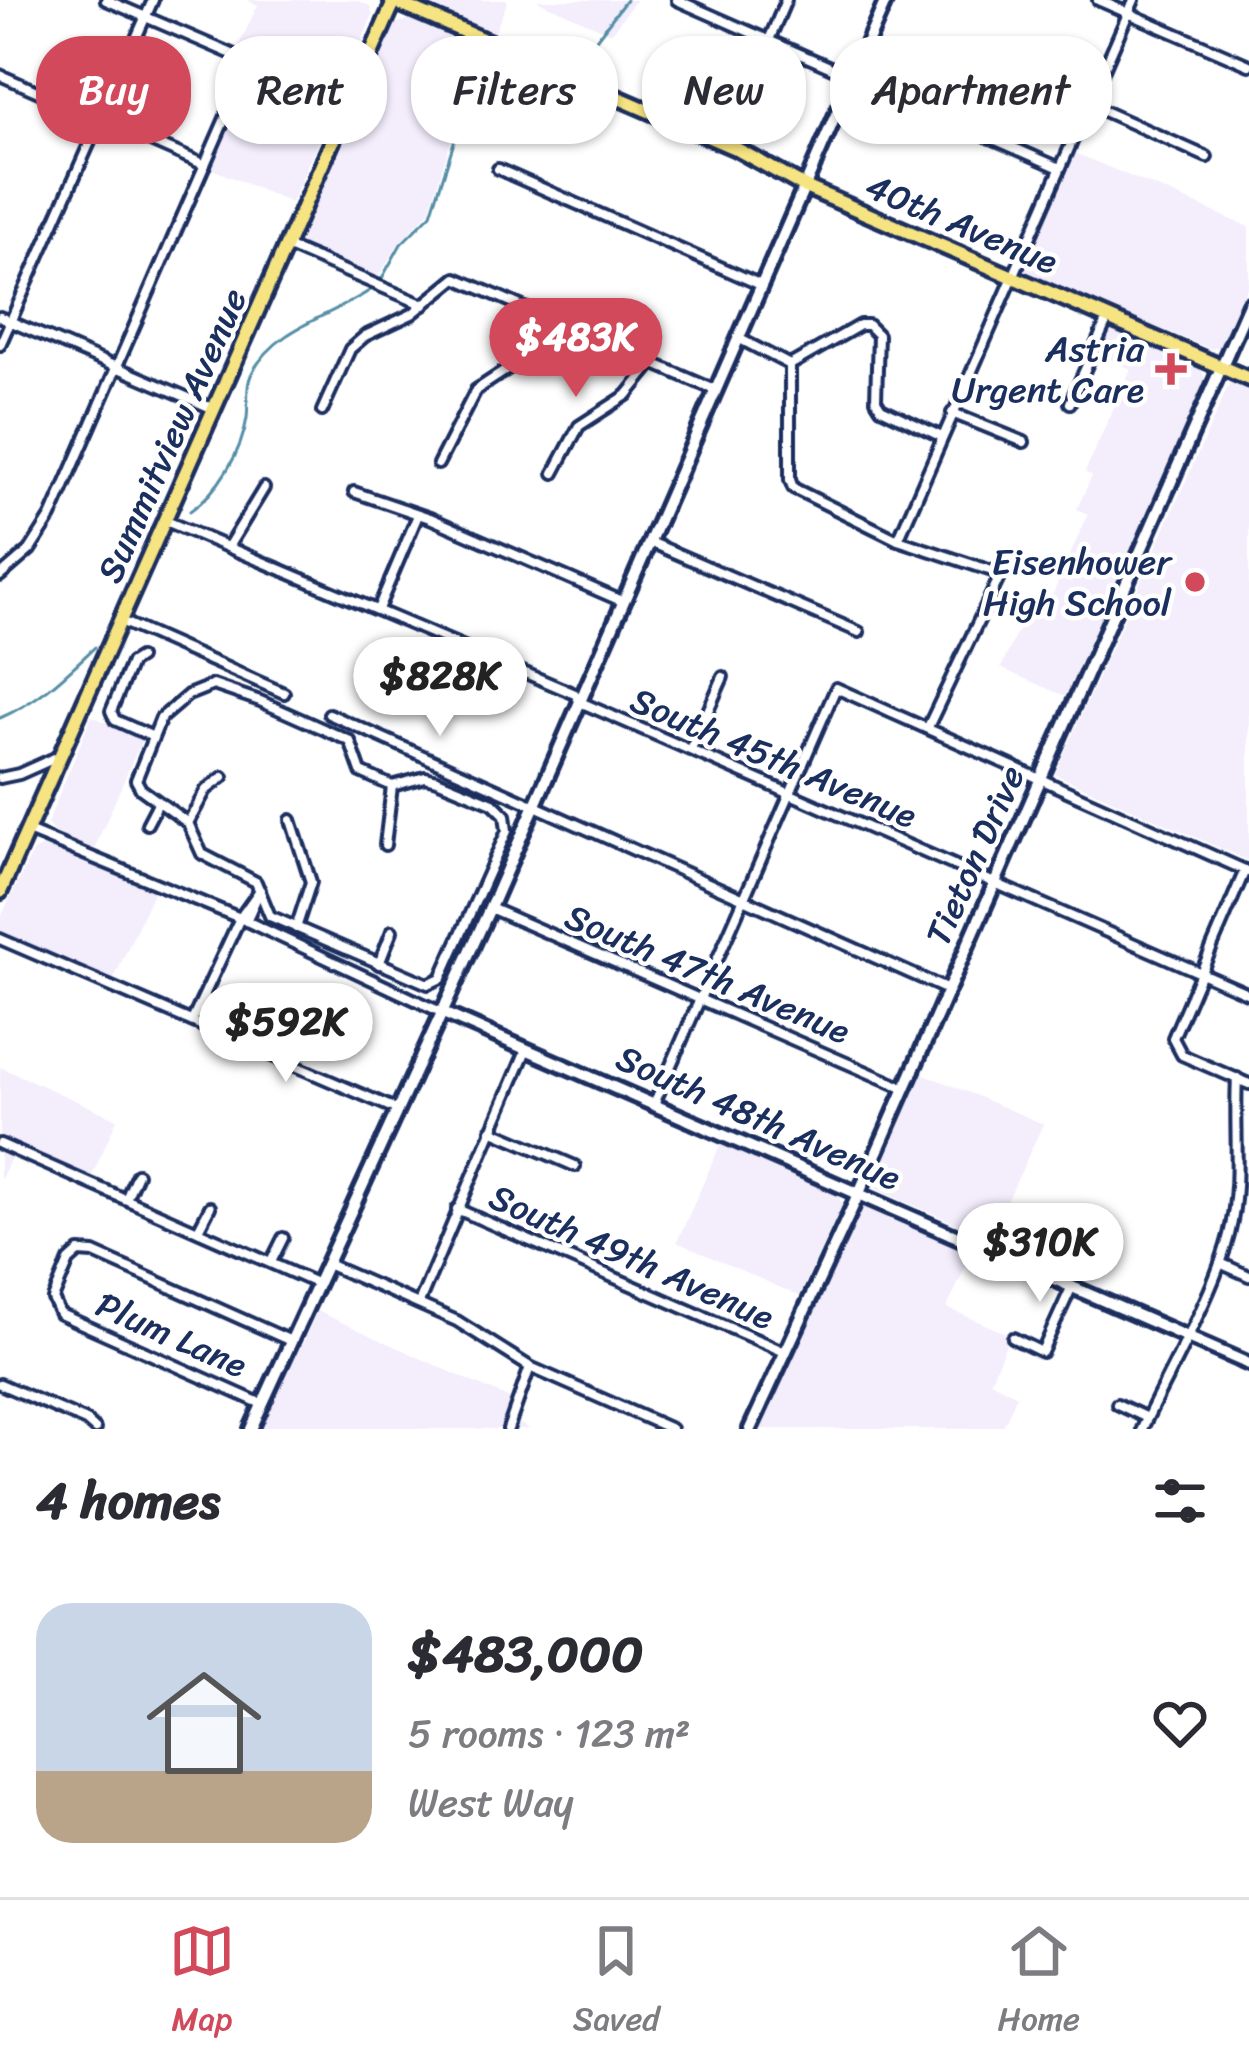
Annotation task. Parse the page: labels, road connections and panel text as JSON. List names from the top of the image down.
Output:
{
  "streets": {
    "main road": ["40th Avenue", "Summitview Avenue"],
    "street": [
      "South 45th Avenue",
      "Tieton Drive",
      "South 47th Avenue",
      "South 48th Avenue",
      "South 49th Avenue",
      "Plum Lane"
    ]
  },
  "crossings": [
    ["40th Avenue", "Summitview Avenue"],
    ["40th Avenue", "Tieton Drive"],
    ["Summitview Avenue", "South 45th Avenue"],
    ["South 45th Avenue", "Tieton Drive"],
    ["Tieton Drive", "South 47th Avenue"],
    ["Tieton Drive", "South 48th Avenue"],
    ["Tieton Drive", "South 49th Avenue"]
  ],
  "places": {
    "health": ["Astria Urgent Care"],
    "other": ["Eisenhower High School"]
  },
  "page": {
    "chip": [
      "Buy",
      "Rent",
      "Filters",
      "New",
      "Apartment"
    ],
    "price": [
      "$483K",
      "$828K",
      "$592K",
      "$310K"
    ],
    "heading": "4 homes",
    "list": [
      {
        "name": "$483,000",
        "note": "5 rooms · 123 m² · West Way"
      }
    ],
    "tabs": ["Map", "Saved", "Home"]
  }
}
